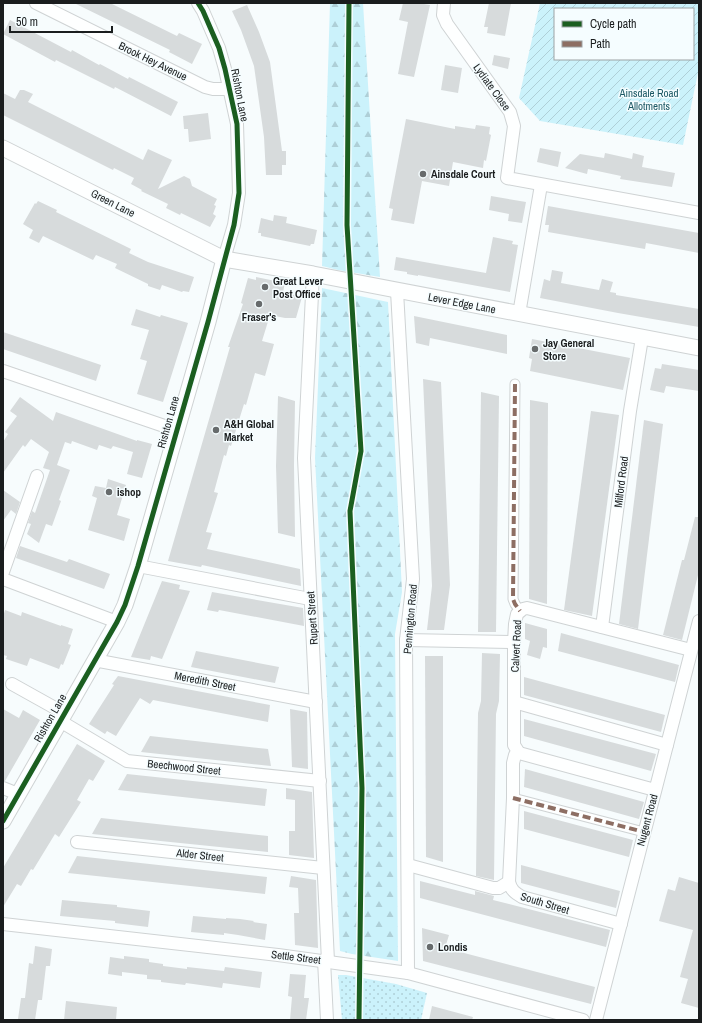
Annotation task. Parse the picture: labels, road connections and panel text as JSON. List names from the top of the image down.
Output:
{
  "streets": {
    "street": [
      "Brook Hey Avenue",
      "Lydiate Close",
      "Rishton Lane",
      "Green Lane",
      "Lever Edge Lane",
      "Milford Road",
      "Rupert Street",
      "Pennington Road",
      "Calvert Road",
      "Meredith Street",
      "Beechwood Street",
      "Nugent Road",
      "Alder Street",
      "South Street",
      "Settle Street"
    ]
  },
  "crossings": [
    ["Brook Hey Avenue", "Rishton Lane"],
    ["Rishton Lane", "Green Lane"],
    ["Rishton Lane", "Lever Edge Lane"],
    ["Rishton Lane", "Meredith Street"],
    ["Rishton Lane", "Beechwood Street"],
    ["Green Lane", "Lever Edge Lane"],
    ["Lever Edge Lane", "Milford Road"],
    ["Lever Edge Lane", "Rupert Street"],
    ["Lever Edge Lane", "Pennington Road"],
    ["Rupert Street", "Meredith Street"],
    ["Rupert Street", "Beechwood Street"],
    ["Rupert Street", "Alder Street"],
    ["Rupert Street", "Settle Street"],
    ["Pennington Road", "South Street"],
    ["Pennington Road", "Settle Street"],
    ["Nugent Road", "South Street"]
  ],
  "parks": ["Ainsdale Road Allotments"],
  "places": [
    "Ainsdale Court",
    "Great Lever Post Office",
    "Fraser's",
    "Jay General Store",
    "A&H Global Market",
    "ishop",
    "Londis"
  ],
  "legend": ["Cycle path", "Path"],
  "scale_bar": "50 m"
}
